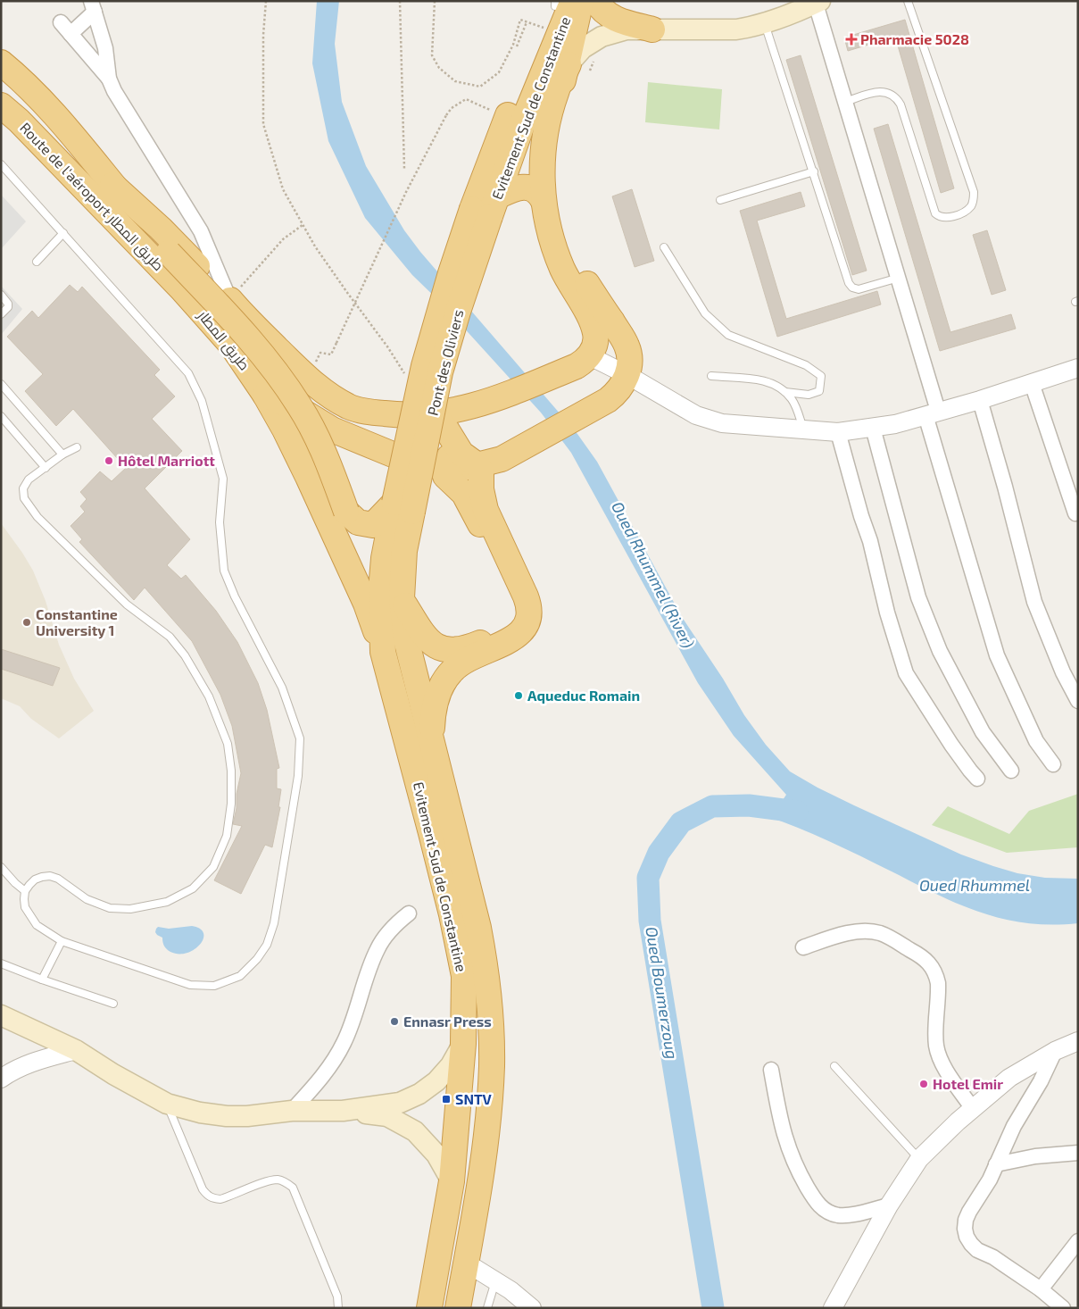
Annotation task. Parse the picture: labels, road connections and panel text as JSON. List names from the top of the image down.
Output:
{
  "streets": {
    "highway": [
      "Evitement Sud de Constantine",
      "Route de l'aéroport طريق المطار",
      "طريق المطار",
      "Pont des Oliviers"
    ]
  },
  "crossings": [
    ["Evitement Sud de Constantine", "Route de l'aéroport طريق المطار"],
    ["Evitement Sud de Constantine", "طريق المطار"],
    ["Evitement Sud de Constantine", "Pont des Oliviers"],
    ["Route de l'aéroport طريق المطار", "طريق المطار"],
    ["Route de l'aéroport طريق المطار", "Pont des Oliviers"]
  ],
  "water": ["Oued Rhummel (River)", "Oued Rhummel", "Oued Boumerzoug"],
  "places": {
    "health": ["Pharmacie 5028"],
    "other": [
      "Hôtel Marriott",
      "Constantine University 1",
      "Aqueduc Romain",
      "Ennasr Press",
      "Hotel Emir"
    ],
    "transit": ["SNTV"]
  }
}
